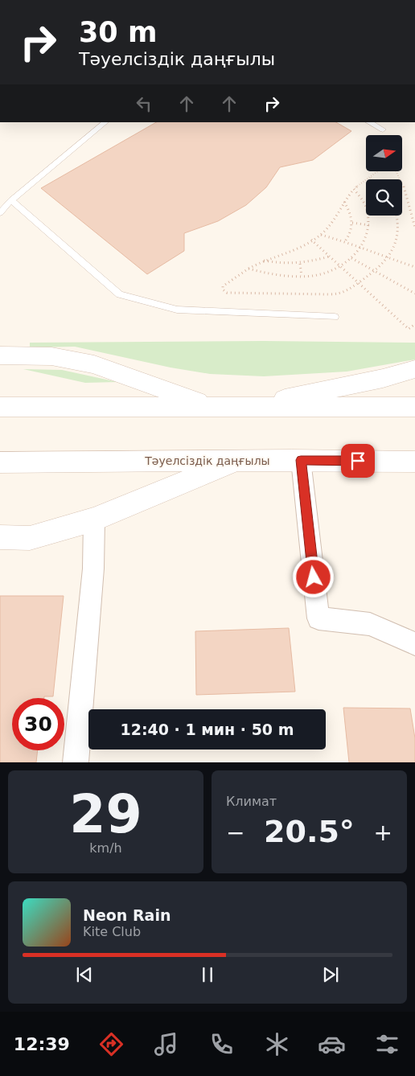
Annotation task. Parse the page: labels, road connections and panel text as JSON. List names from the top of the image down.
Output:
{
  "streets": {
    "main road": ["Тәуелсіздік даңғылы"]
  },
  "north": "right",
  "page": {
    "turn": ["30 m", "Тәуелсіздік даңғылы"],
    "limit": "30",
    "trip": "12:40 · 1 мин · 50 m",
    "tile": [
      ["29", "km/h"],
      "Климат"
    ],
    "heat": ["−", "20.5°", "+"],
    "song": ["Neon Rain", "Kite Club"],
    "tabs": "12:39"
  }
}
